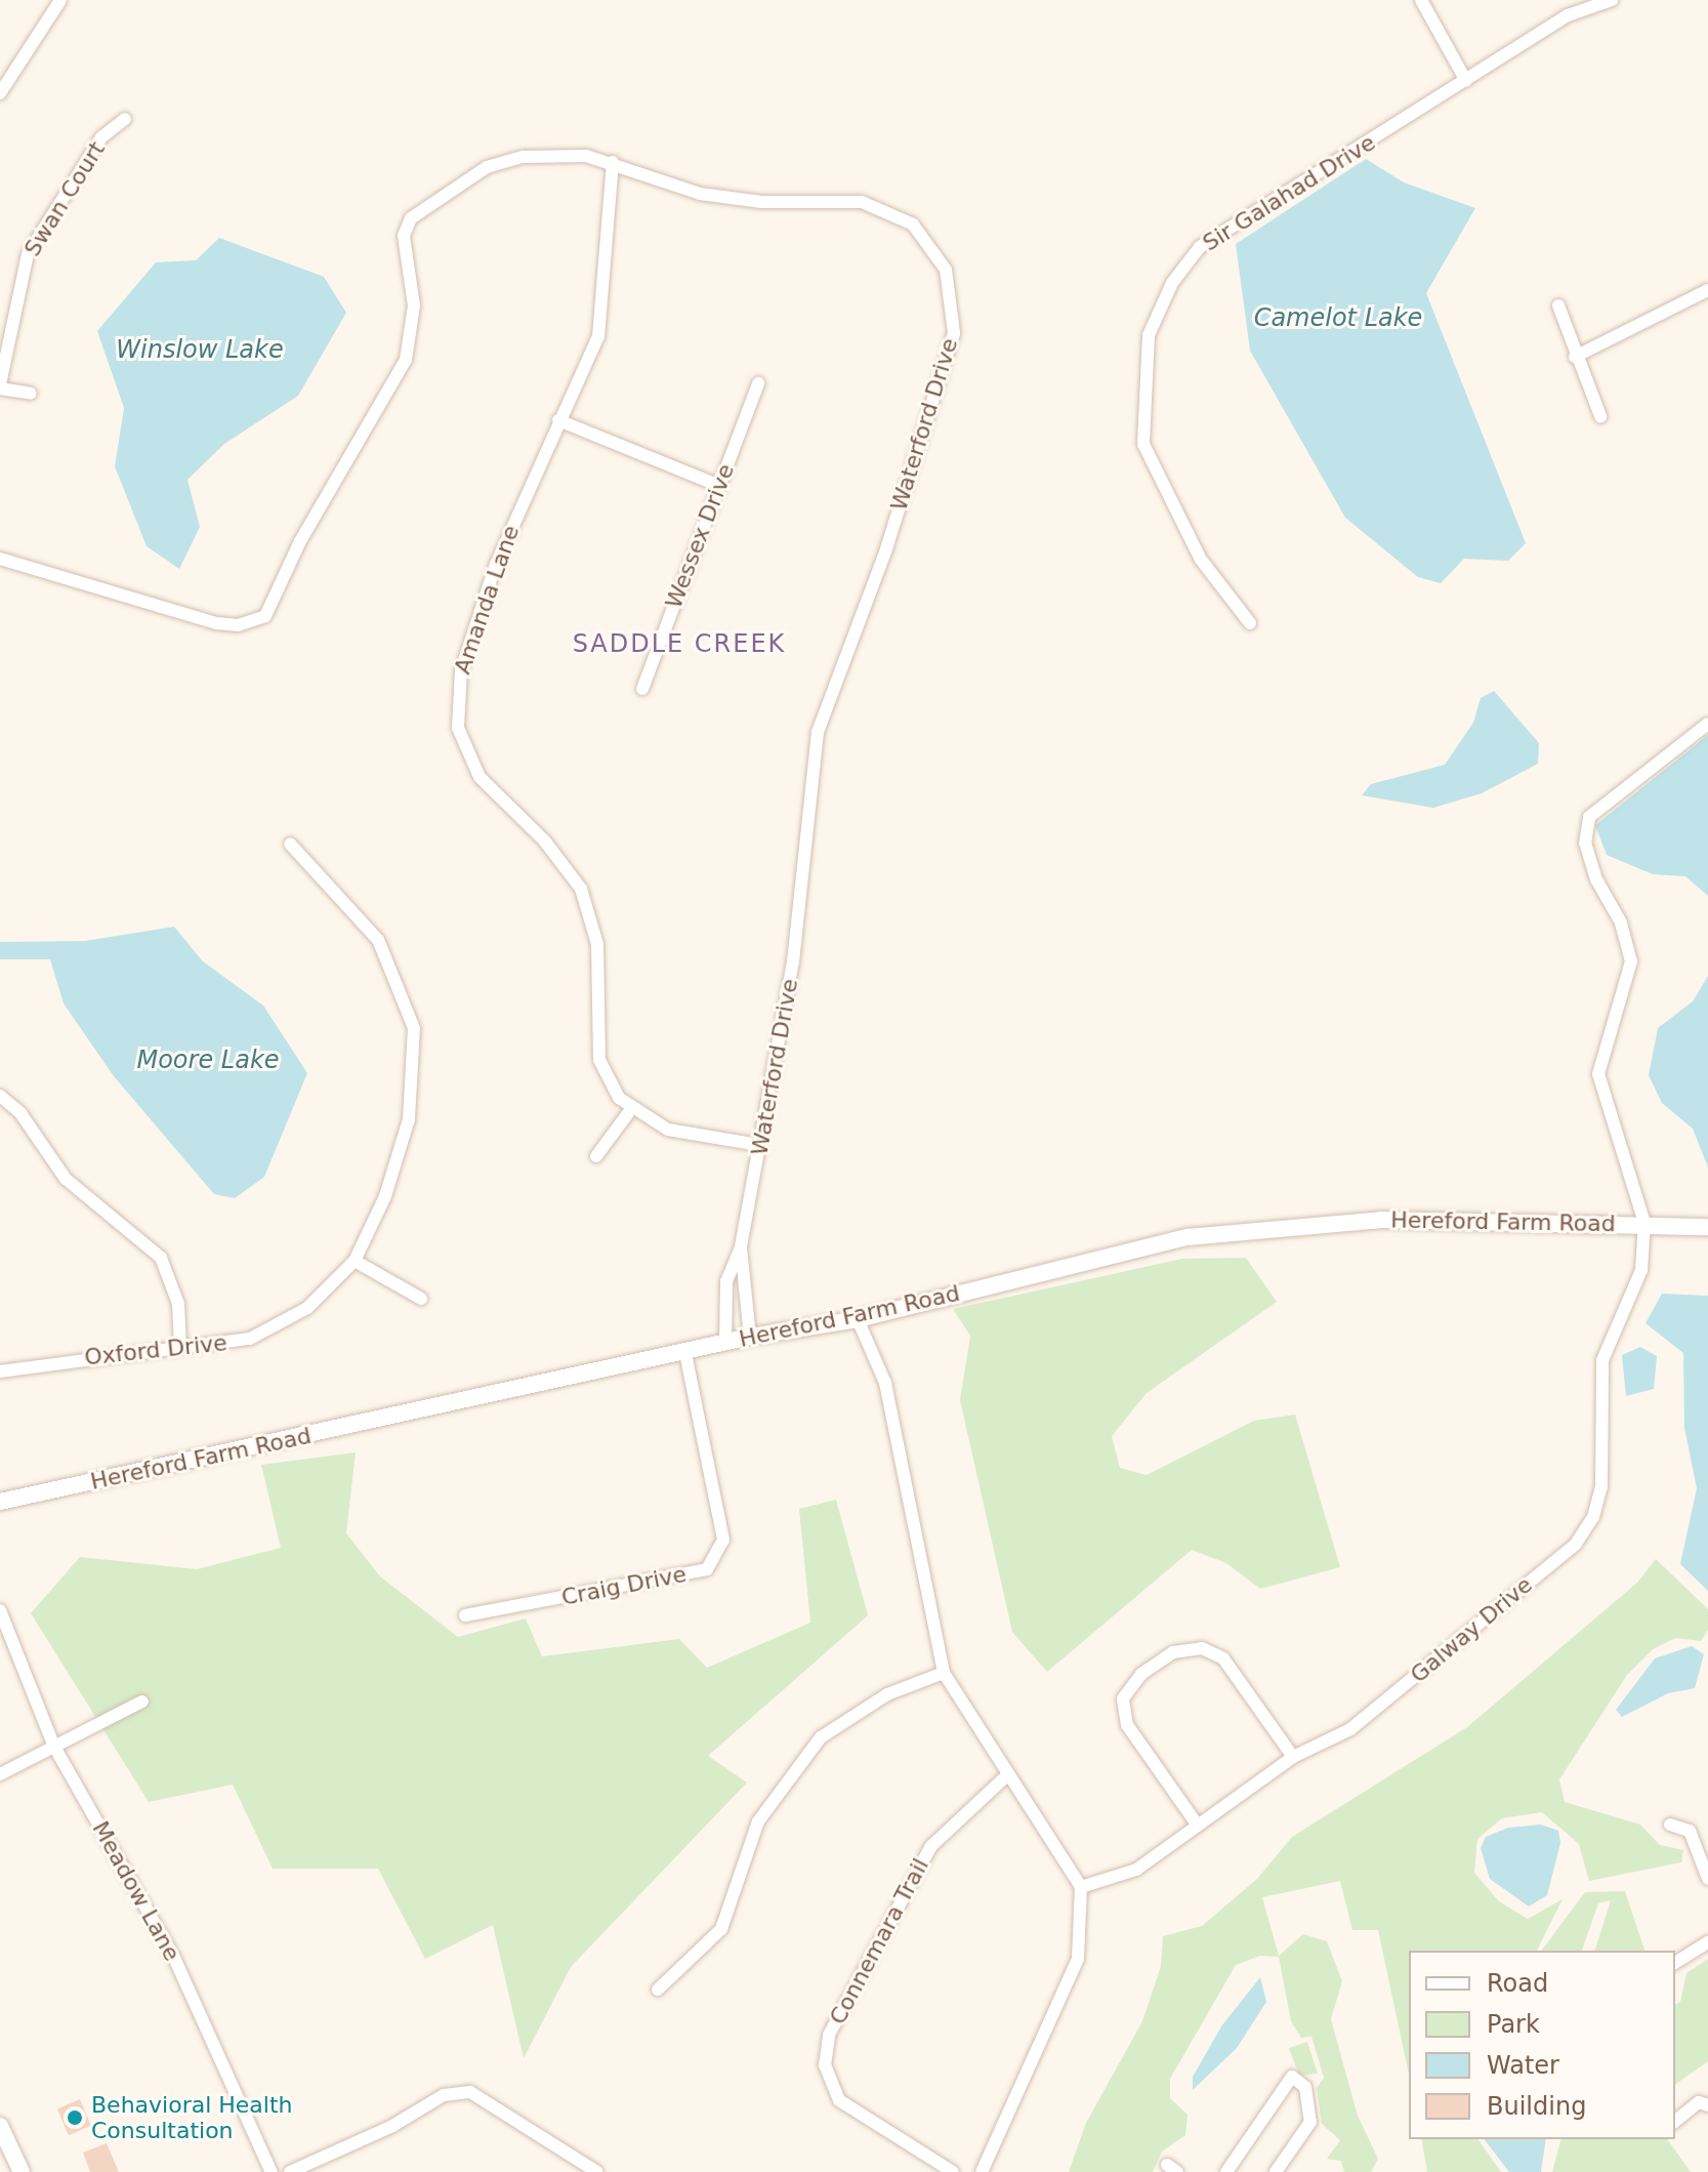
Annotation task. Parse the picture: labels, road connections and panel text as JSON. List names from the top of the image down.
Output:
{
  "streets": {
    "street": [
      "Sir Galahad Drive",
      "Swan Court",
      "Waterford Drive",
      "Wessex Drive",
      "Amanda Lane",
      "Hereford Farm Road",
      "Oxford Drive",
      "Craig Drive",
      "Galway Drive",
      "Meadow Lane",
      "Connemara Trail"
    ]
  },
  "crossings": [
    ["Waterford Drive", "Amanda Lane"],
    ["Waterford Drive", "Hereford Farm Road"],
    ["Hereford Farm Road", "Craig Drive"],
    ["Hereford Farm Road", "Galway Drive"]
  ],
  "districts": ["SADDLE CREEK"],
  "water": ["Camelot Lake", "Winslow Lake", "Moore Lake"],
  "places": ["Behavioral Health Consultation"],
  "legend": [
    "Road",
    "Park",
    "Water",
    "Building"
  ]
}
